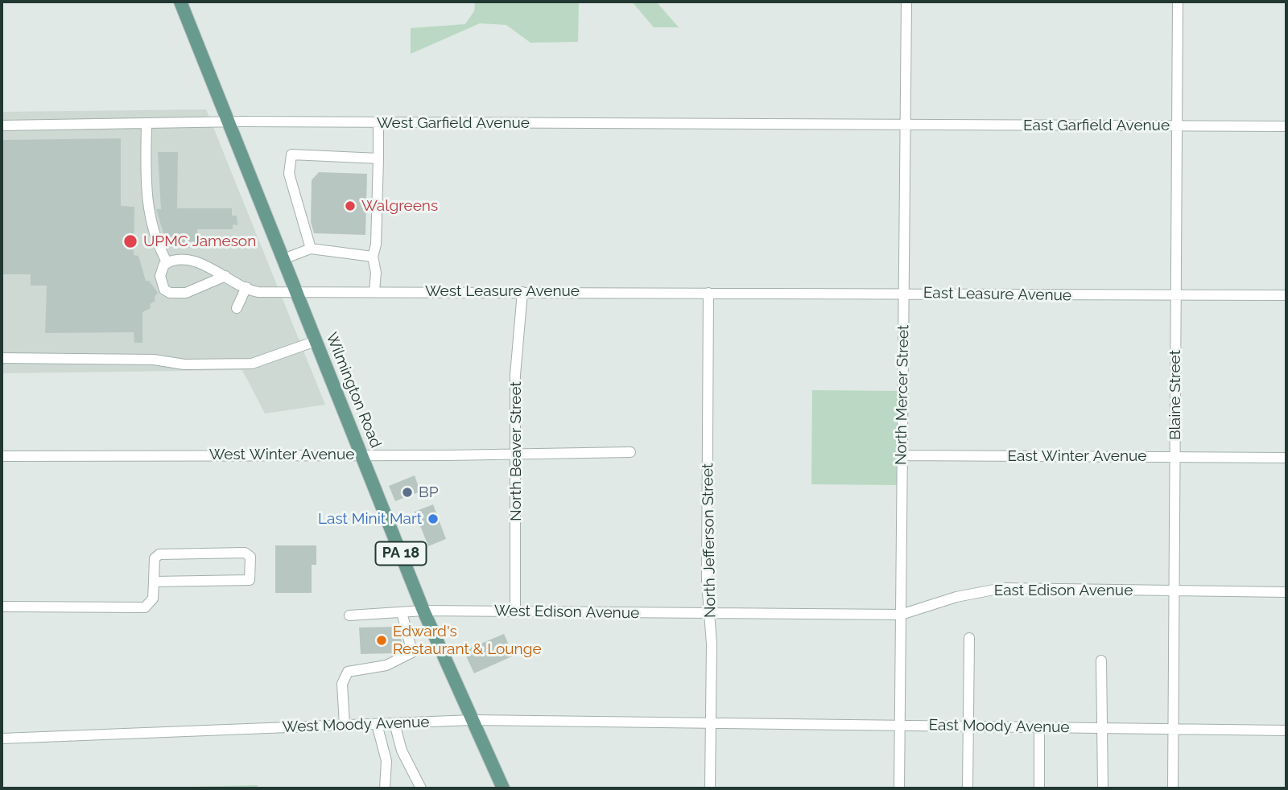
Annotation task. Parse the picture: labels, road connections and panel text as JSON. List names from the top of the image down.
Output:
{
  "streets": {
    "main road": ["Wilmington Road", "PA 18"],
    "street": [
      "West Garfield Avenue",
      "East Garfield Avenue",
      "West Leasure Avenue",
      "East Leasure Avenue",
      "North Mercer Street",
      "Blaine Street",
      "North Beaver Street",
      "West Winter Avenue",
      "East Winter Avenue",
      "North Jefferson Street",
      "East Edison Avenue",
      "West Edison Avenue",
      "West Moody Avenue",
      "East Moody Avenue"
    ]
  },
  "crossings": [
    ["West Garfield Avenue", "East Garfield Avenue"],
    ["West Garfield Avenue", "Wilmington Road"],
    ["West Garfield Avenue", "North Mercer Street"],
    ["East Garfield Avenue", "North Mercer Street"],
    ["East Garfield Avenue", "Blaine Street"],
    ["West Leasure Avenue", "East Leasure Avenue"],
    ["West Leasure Avenue", "Wilmington Road"],
    ["West Leasure Avenue", "North Beaver Street"],
    ["West Leasure Avenue", "North Jefferson Street"],
    ["East Leasure Avenue", "North Mercer Street"],
    ["East Leasure Avenue", "Blaine Street"],
    ["East Leasure Avenue", "North Jefferson Street"],
    ["Wilmington Road", "West Winter Avenue"],
    ["Wilmington Road", "West Edison Avenue"],
    ["Wilmington Road", "West Moody Avenue"],
    ["North Mercer Street", "East Winter Avenue"],
    ["North Mercer Street", "East Edison Avenue"],
    ["North Mercer Street", "East Moody Avenue"],
    ["Blaine Street", "East Winter Avenue"],
    ["Blaine Street", "East Edison Avenue"],
    ["Blaine Street", "East Moody Avenue"],
    ["North Beaver Street", "West Winter Avenue"],
    ["North Beaver Street", "West Edison Avenue"],
    ["North Jefferson Street", "East Edison Avenue"],
    ["North Jefferson Street", "West Edison Avenue"],
    ["North Jefferson Street", "West Moody Avenue"],
    ["North Jefferson Street", "East Moody Avenue"],
    ["East Edison Avenue", "West Edison Avenue"],
    ["West Moody Avenue", "East Moody Avenue"]
  ],
  "places": [
    "Walgreens",
    "UPMC Jameson",
    "BP",
    "Last Minit Mart",
    "Edward's Restaurant & Lounge"
  ]
}
